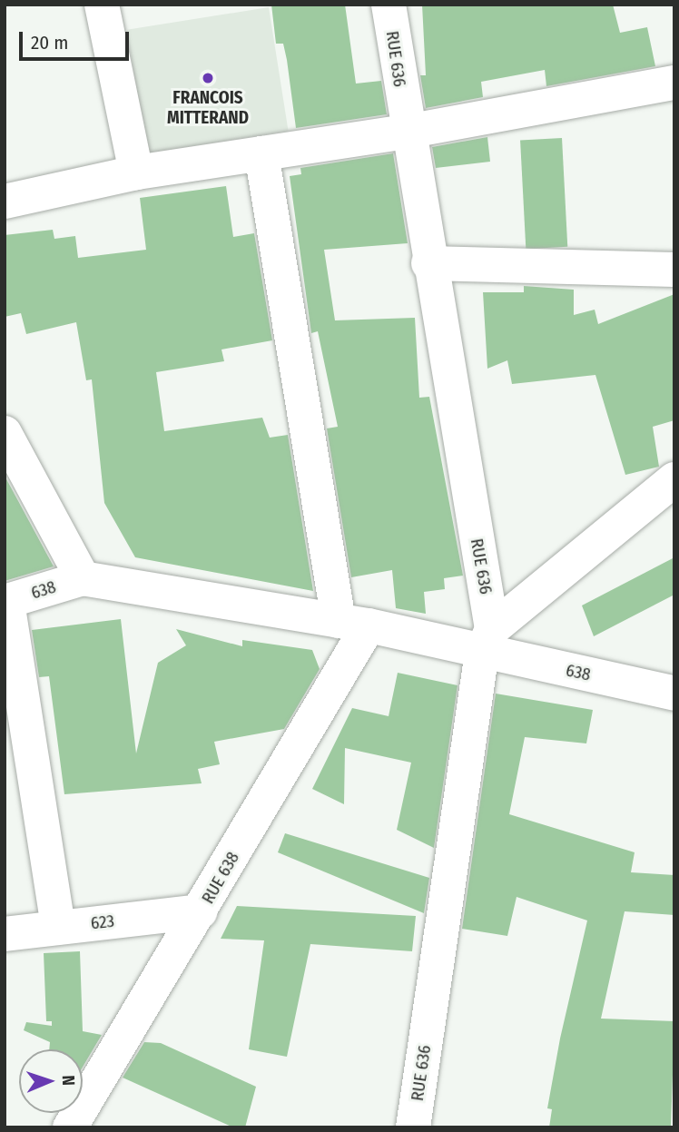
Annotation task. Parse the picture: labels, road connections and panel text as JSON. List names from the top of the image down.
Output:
{
  "streets": {
    "street": [
      "RUE 636",
      "638",
      "RUE 638",
      "623"
    ]
  },
  "crossings": [
    ["RUE 636", "638"],
    ["638", "RUE 638"],
    ["RUE 638", "623"]
  ],
  "places": ["FRANCOIS MITTERAND"],
  "scale_bar": "20 m",
  "north": "right"
}
